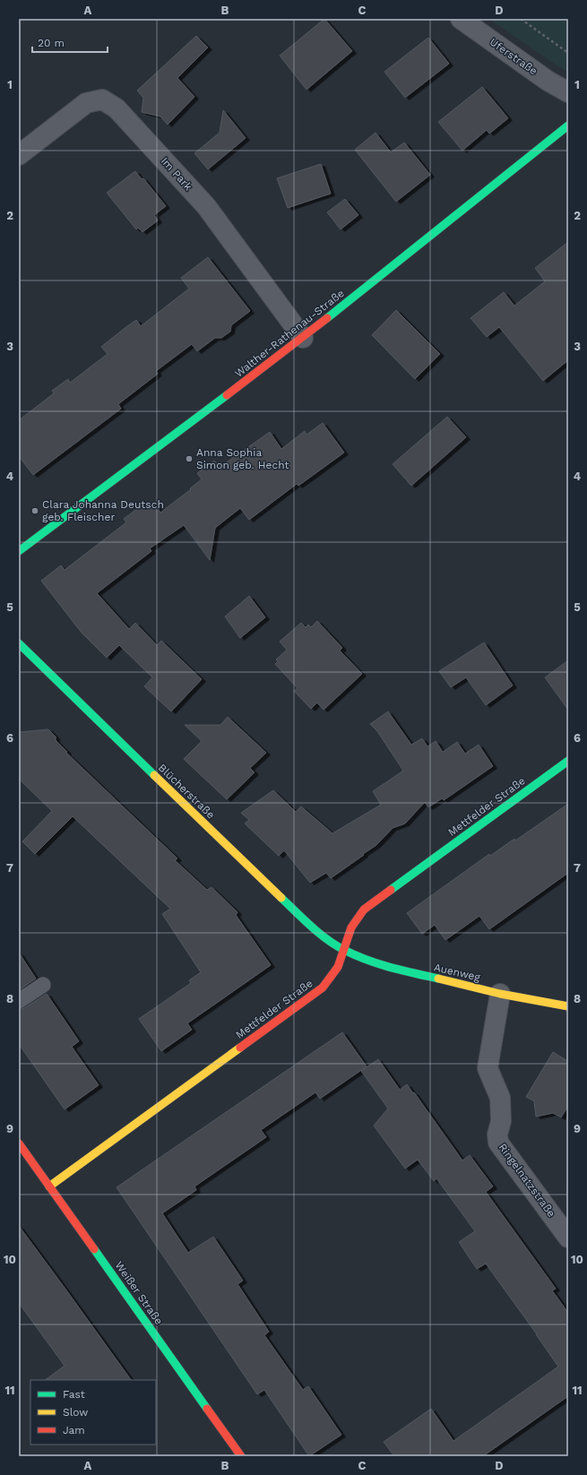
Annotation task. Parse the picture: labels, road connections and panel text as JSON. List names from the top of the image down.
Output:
{
  "streets": {
    "street": [
      "Uferstraße",
      "Im Park",
      "Walther-Rathenau-Straße",
      "Blücherstraße",
      "Mettfelder Straße",
      "Auenweg",
      "Ringelnatzstraße",
      "Weißer Straße"
    ]
  },
  "crossings": [
    ["Im Park", "Walther-Rathenau-Straße"],
    ["Blücherstraße", "Mettfelder Straße"],
    ["Blücherstraße", "Auenweg"],
    ["Mettfelder Straße", "Auenweg"],
    ["Mettfelder Straße", "Weißer Straße"],
    ["Auenweg", "Ringelnatzstraße"]
  ],
  "places": ["Anna Sophia Simon geb. Hecht", "Clara Johanna Deutsch geb. Fleischer"],
  "legend": ["Fast", "Slow", "Jam"],
  "scale_bar": "20 m",
  "grid": {
    "columns": [
      "A",
      "B",
      "C",
      "D"
    ],
    "rows": [
      "1",
      "2",
      "3",
      "4",
      "5",
      "6",
      "7",
      "8",
      "9",
      "10",
      "11"
    ]
  }
}
